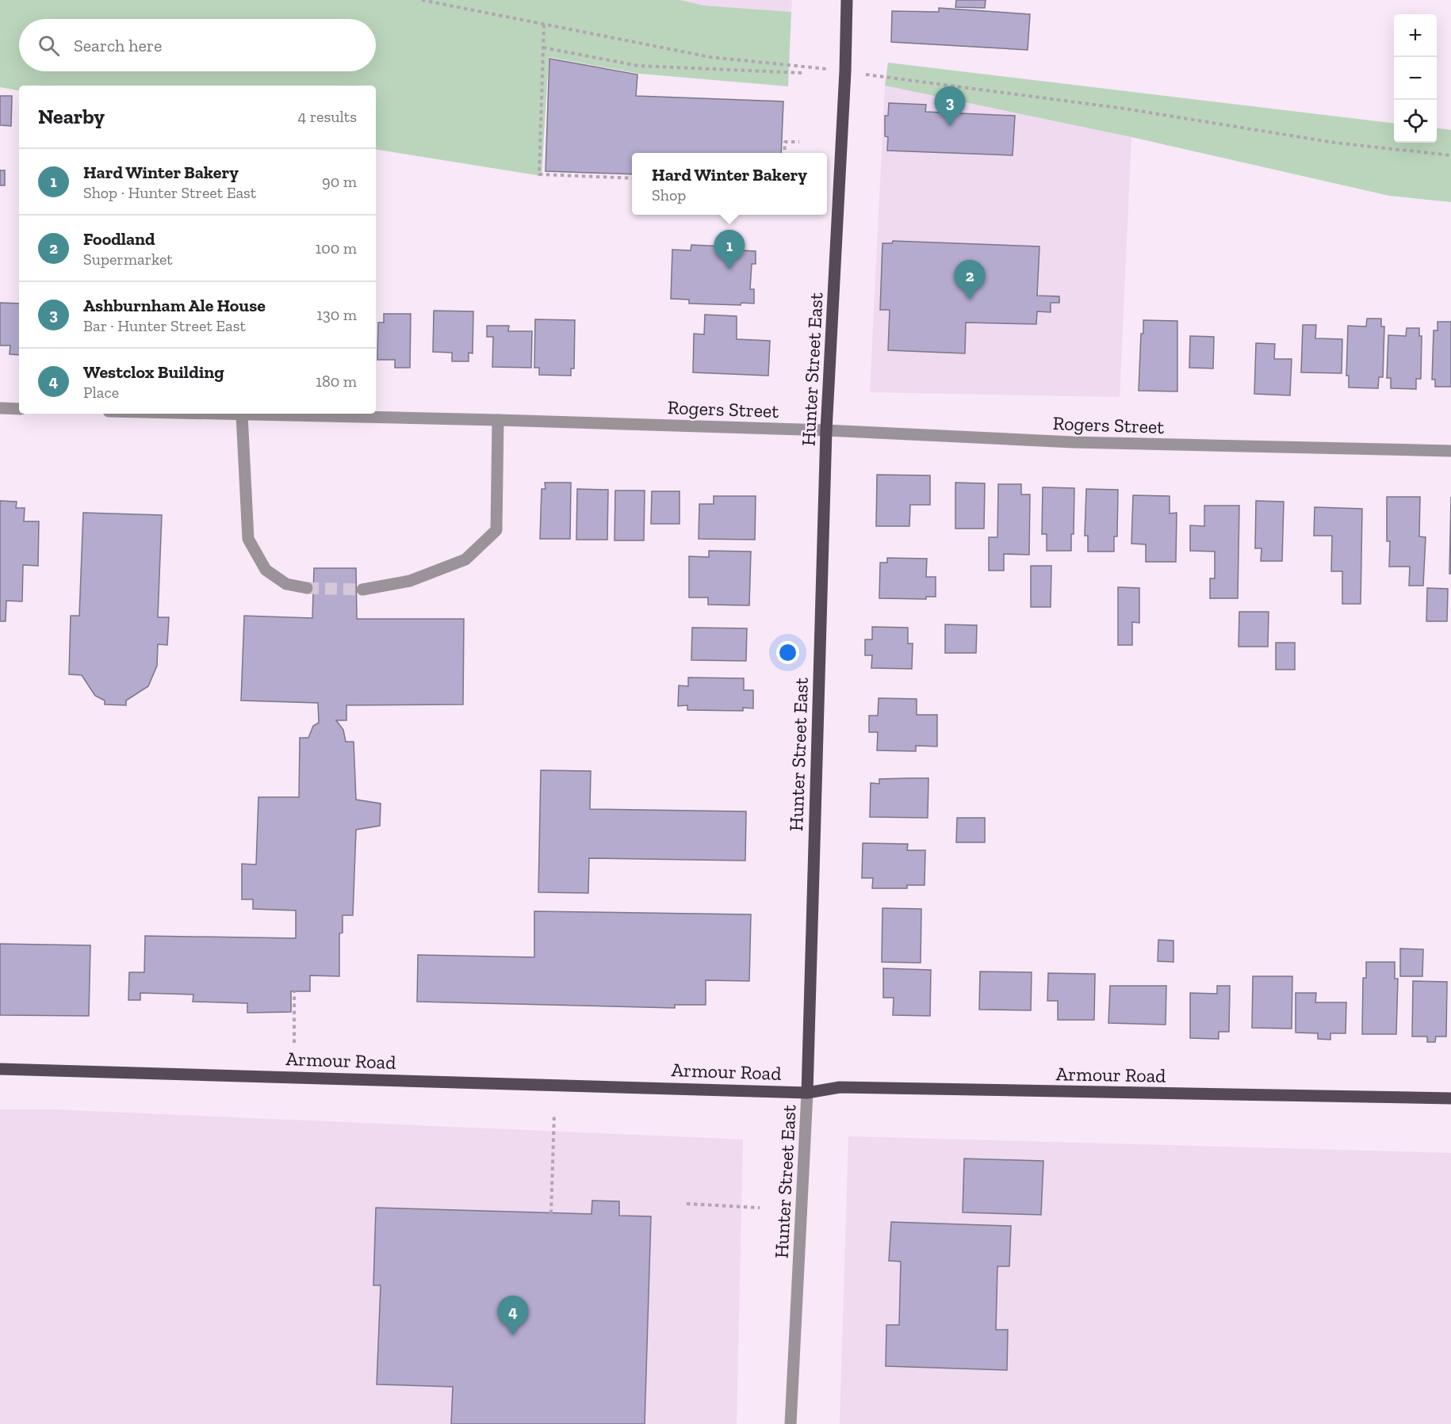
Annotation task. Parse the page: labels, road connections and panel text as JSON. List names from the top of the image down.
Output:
{
  "streets": {
    "main road": ["Hunter Street East", "Armour Road"],
    "street": ["Rogers Street"]
  },
  "crossings": [
    ["Hunter Street East", "Rogers Street"],
    ["Hunter Street East", "Armour Road"]
  ],
  "page": {
    "map_buttons": ["+", "−"],
    "search": "Search here",
    "heading": ["Nearby", "4 results"],
    "pins": [
      "3",
      "1",
      "2",
      "4"
    ],
    "list": [
      {
        "mark": "1",
        "name": "Hard Winter Bakery",
        "note": "Shop · Hunter Street East",
        "value": "90 m"
      },
      {
        "mark": "2",
        "name": "Foodland",
        "note": "Supermarket",
        "value": "100 m"
      },
      {
        "mark": "3",
        "name": "Ashburnham Ale House",
        "note": "Bar · Hunter Street East",
        "value": "130 m"
      },
      {
        "mark": "4",
        "name": "Westclox Building",
        "note": "Place",
        "value": "180 m"
      }
    ],
    "popup": ["Hard Winter Bakery", "Shop"]
  }
}
